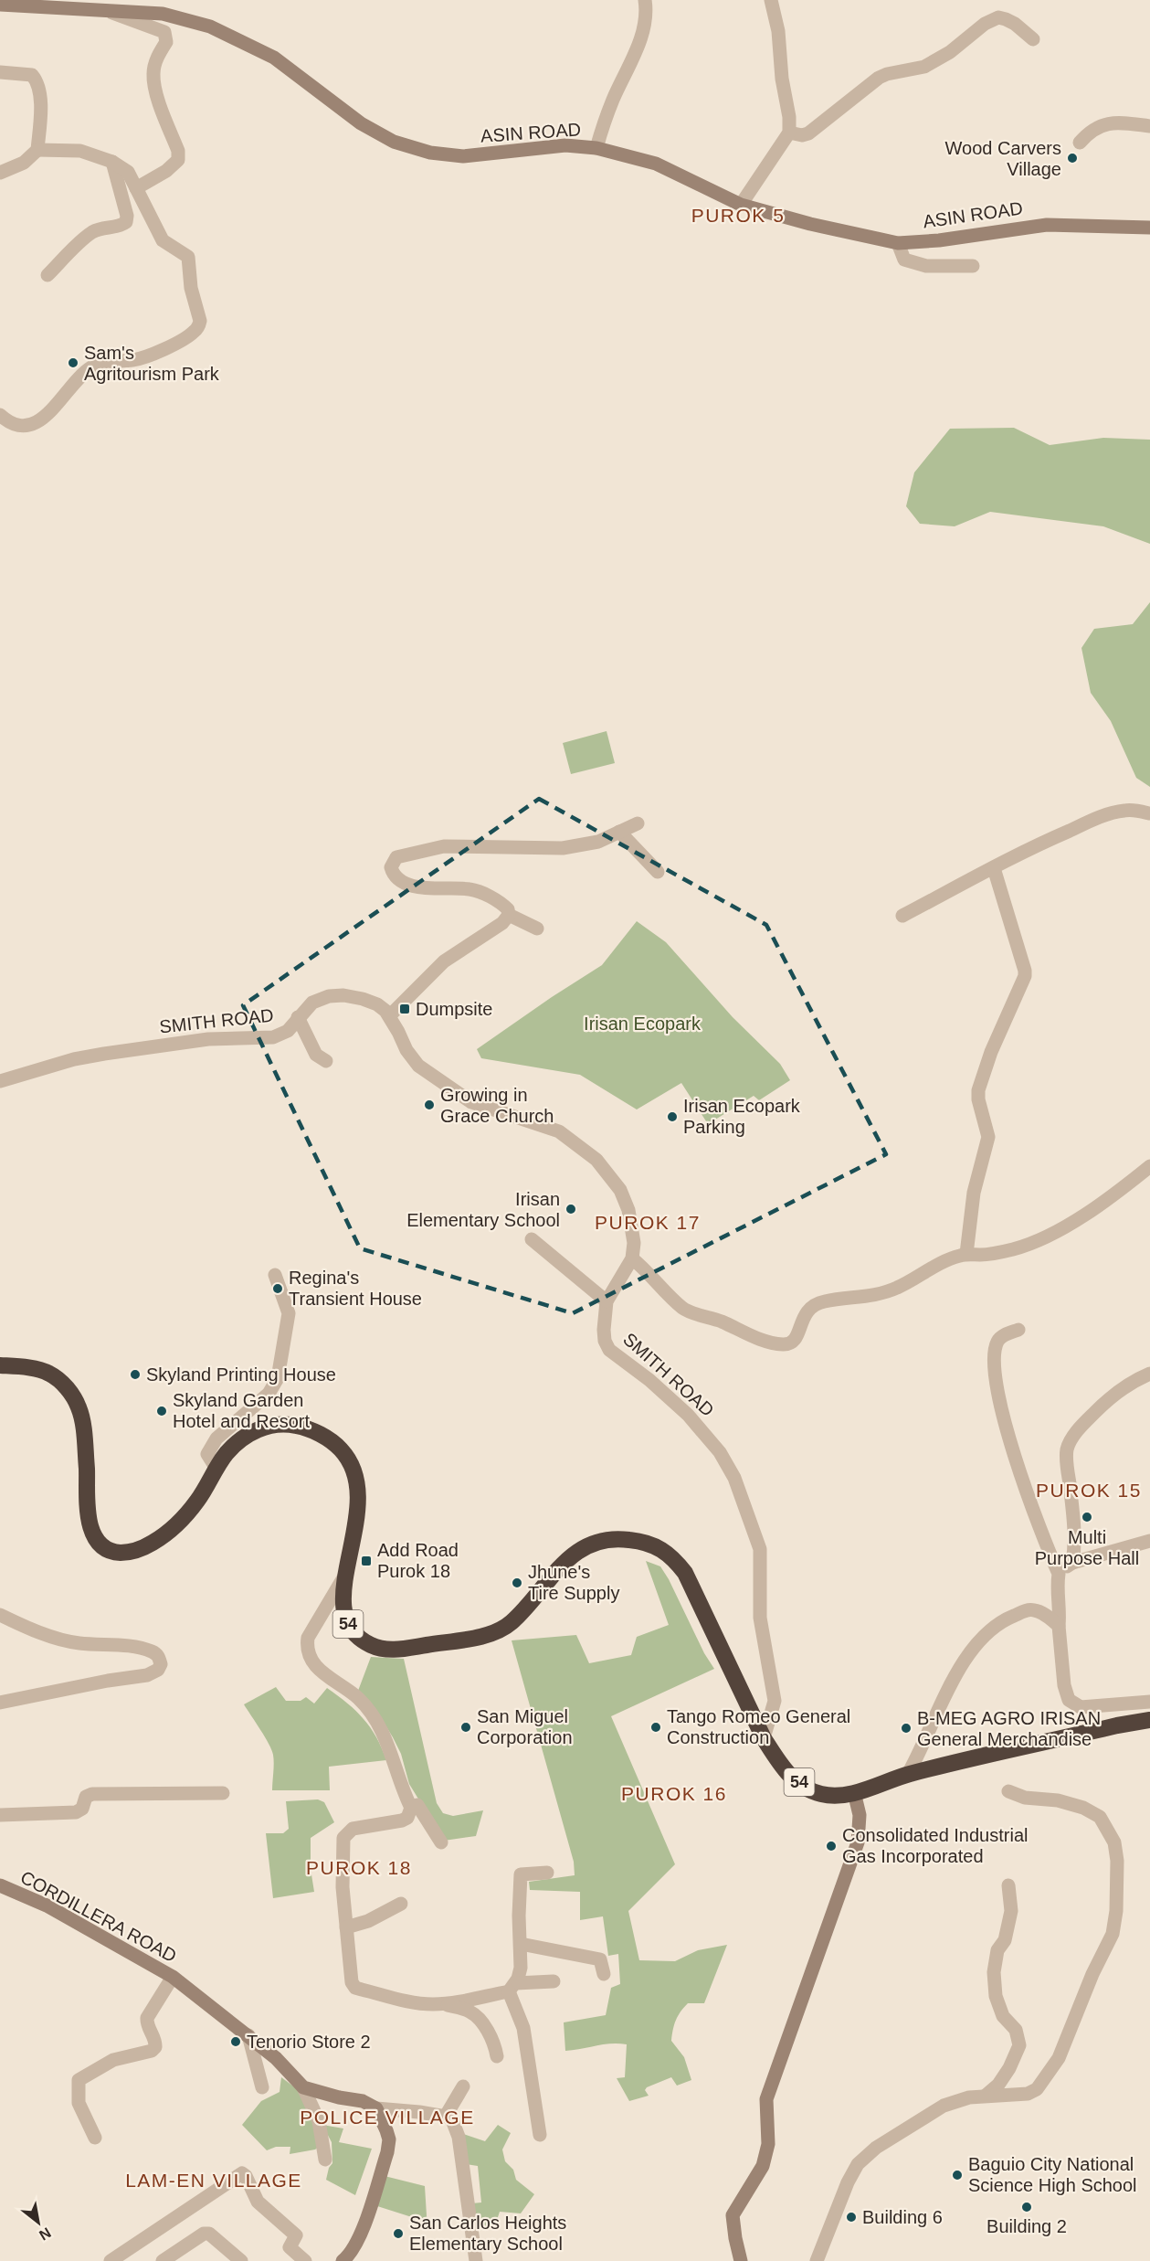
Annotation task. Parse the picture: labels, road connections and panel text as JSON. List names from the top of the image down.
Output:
{
  "streets": {
    "highway": ["54"],
    "main road": ["ASIN ROAD", "CORDILLERA ROAD"],
    "street": ["SMITH ROAD"]
  },
  "crossings": [
    ["SMITH ROAD", "54"]
  ],
  "districts": [
    "PUROK 5",
    "PUROK 17",
    "PUROK 15",
    "PUROK 16",
    "PUROK 18",
    "POLICE VILLAGE",
    "LAM-EN VILLAGE"
  ],
  "parks": ["Irisan Ecopark"],
  "places": {
    "other": [
      "Wood Carvers Village",
      "Sam's Agritourism Park",
      "Growing in Grace Church",
      "Irisan Ecopark Parking",
      "Irisan Elementary School",
      "Regina's Transient House",
      "Skyland Printing House",
      "Skyland Garden Hotel and Resort",
      "Multi Purpose Hall",
      "Jhune's Tire Supply",
      "San Miguel Corporation",
      "Tango Romeo General Construction",
      "B-MEG AGRO IRISAN General Merchandise",
      "Consolidated Industrial Gas Incorporated",
      "Tenorio Store 2",
      "Baguio City National Science High School",
      "Building 2",
      "Building 6",
      "San Carlos Heights Elementary School"
    ],
    "transit": ["Dumpsite", "Add Road Purok 18"]
  },
  "north": "bottom right"
}
